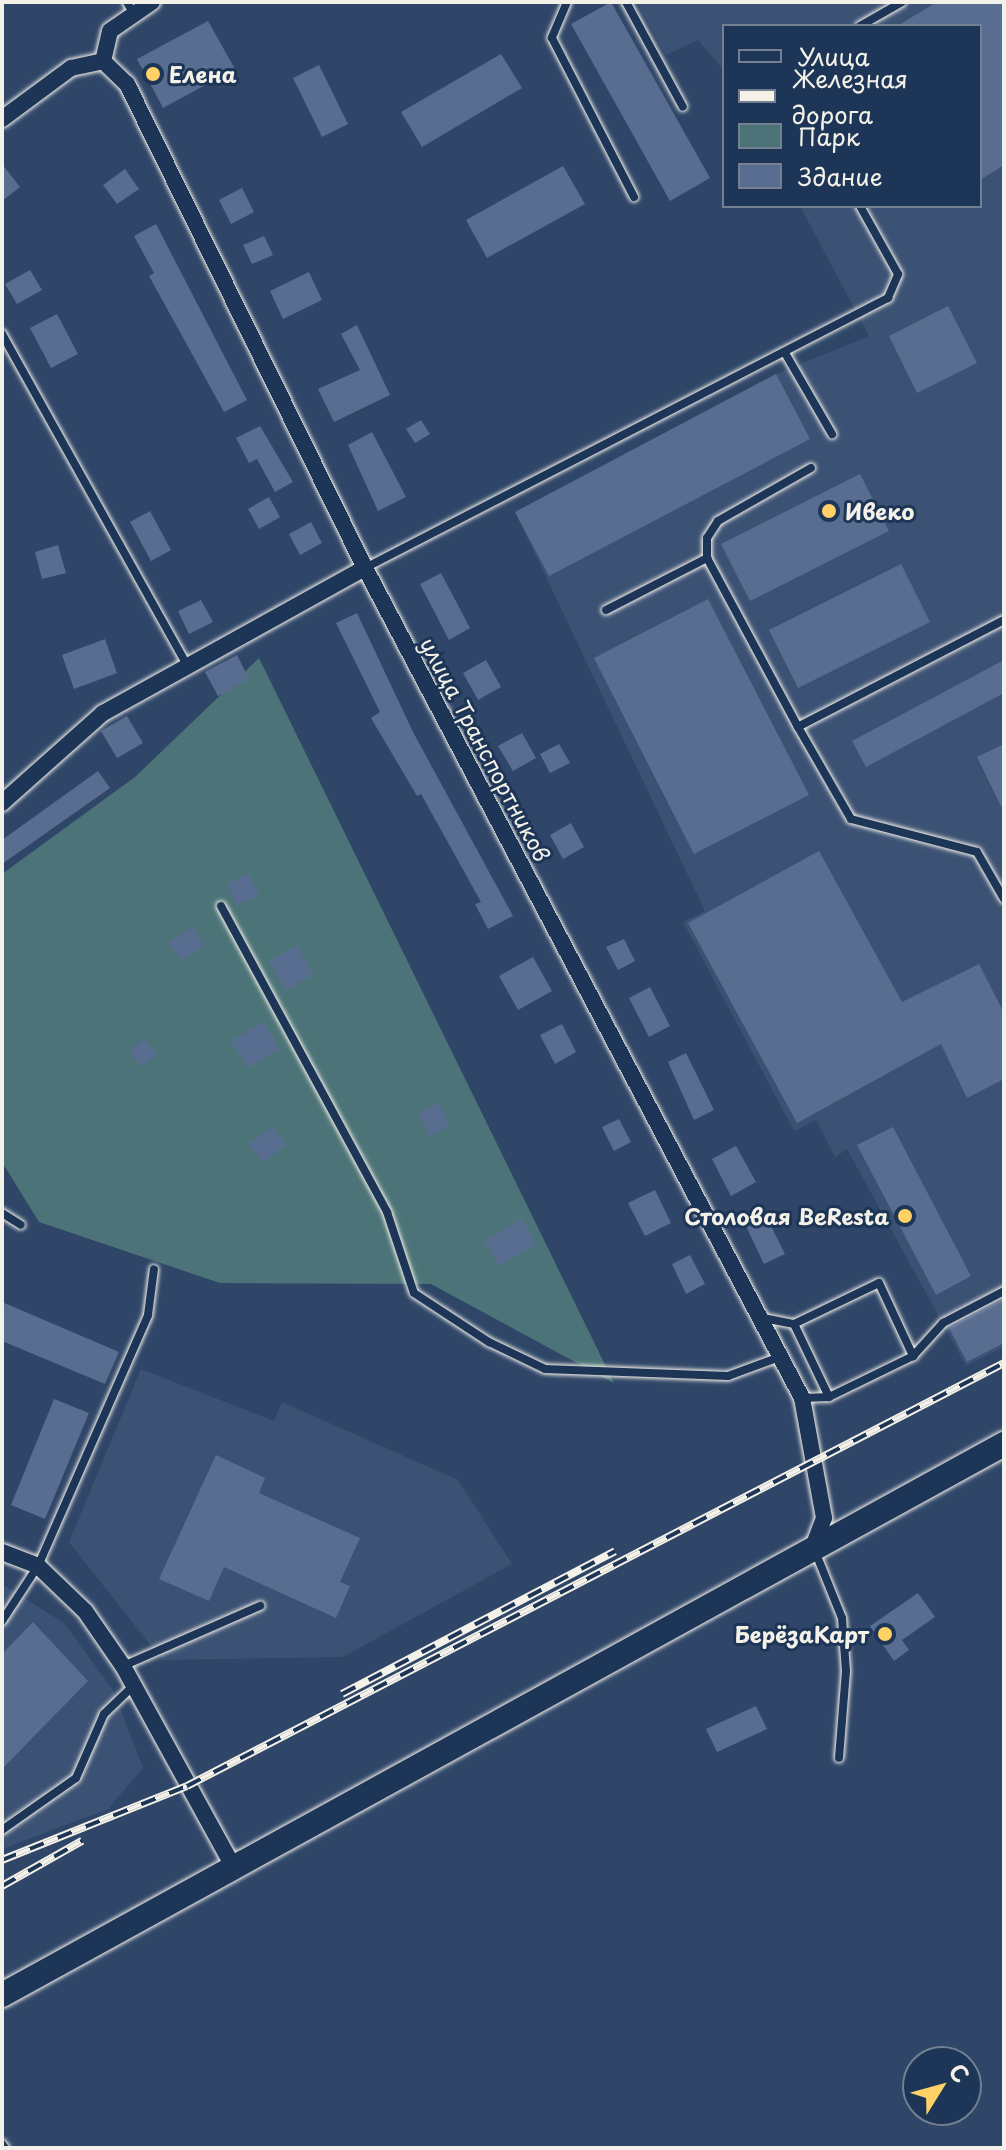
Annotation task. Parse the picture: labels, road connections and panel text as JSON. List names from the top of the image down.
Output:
{
  "streets": {
    "street": ["улица Транспортников"]
  },
  "places": [
    "Елена",
    "Ивеко",
    "Столовая BeResta",
    "БерёзаКарт"
  ],
  "legend": [
    "Улица",
    "Железная дорога",
    "Парк",
    "Здание"
  ],
  "north": "top right"
}
